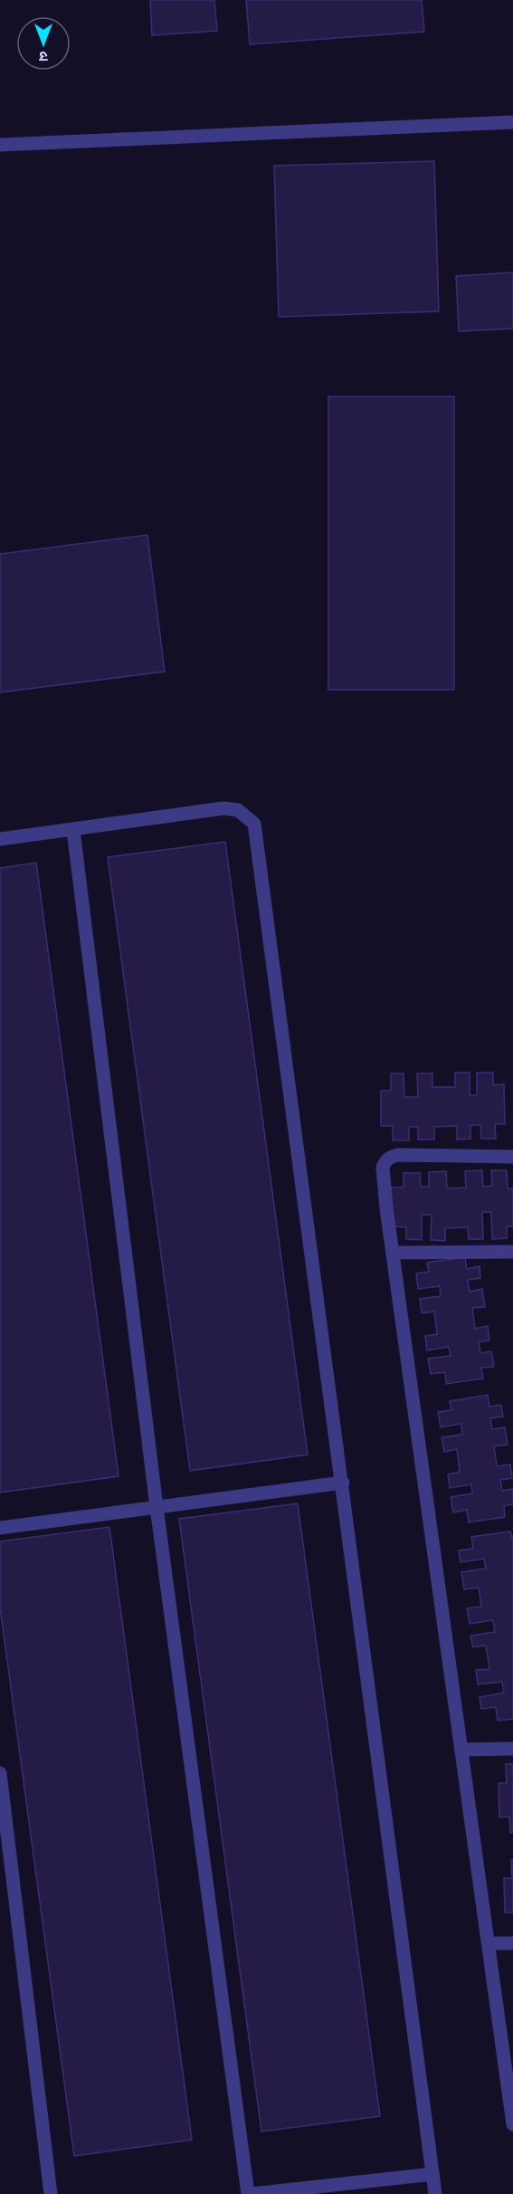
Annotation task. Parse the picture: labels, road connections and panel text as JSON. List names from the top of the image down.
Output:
{
  "north": "bottom"
}
